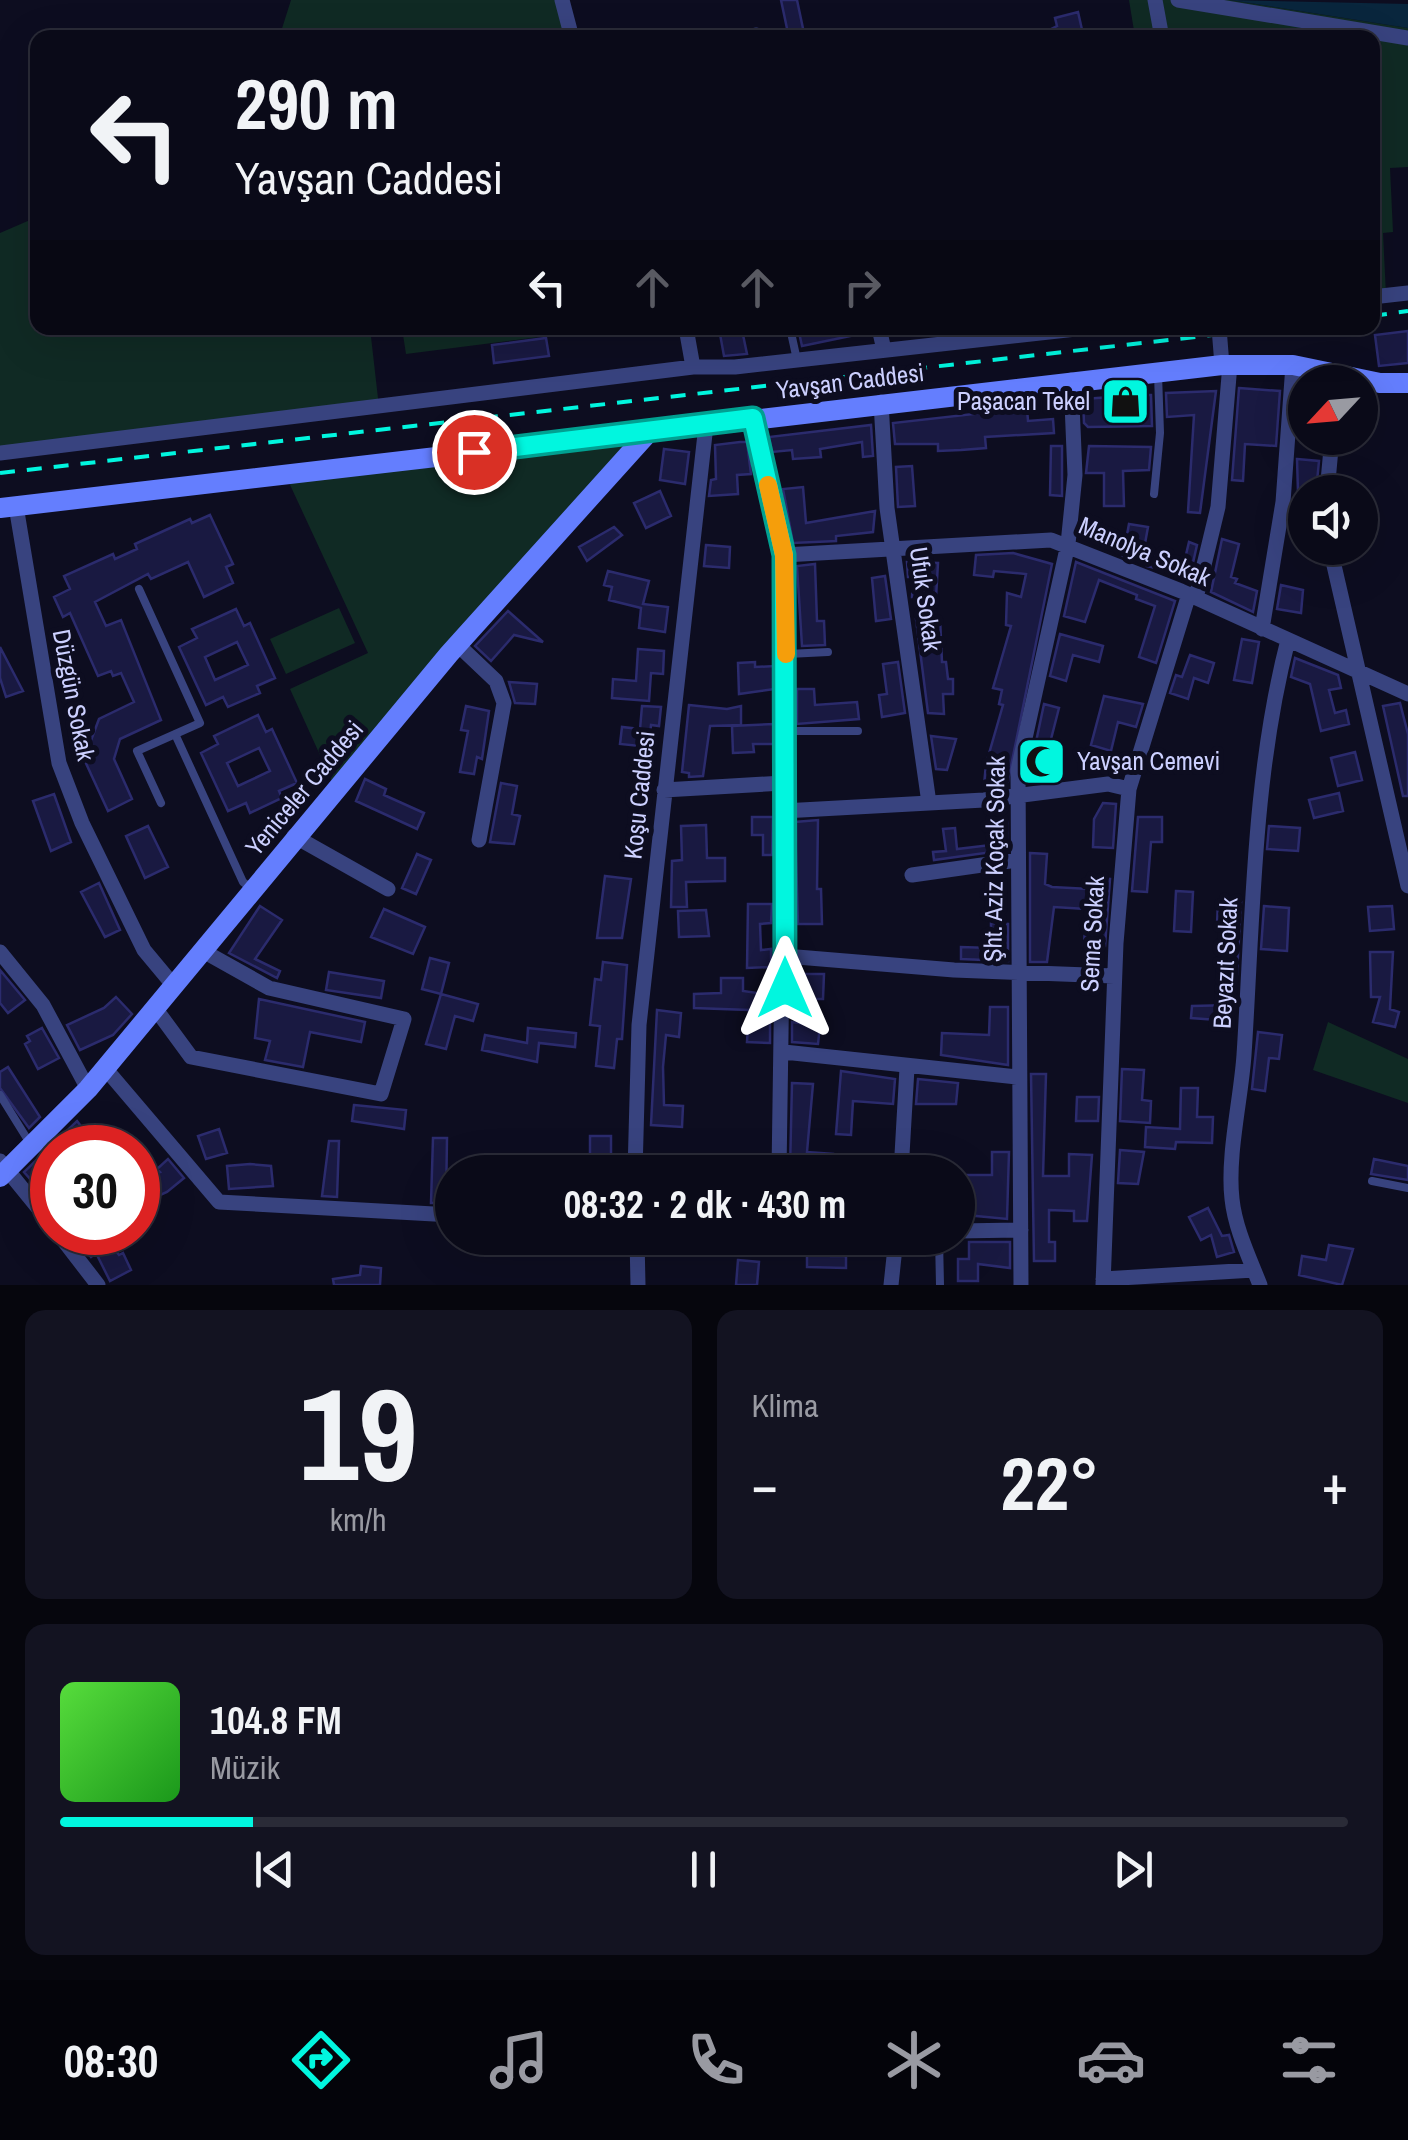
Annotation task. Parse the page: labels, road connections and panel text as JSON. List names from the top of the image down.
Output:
{
  "streets": {
    "street": [
      "Yavşan Caddesi",
      "Manolya Sokak",
      "Ufuk Sokak",
      "Düzgün Sokak",
      "Yeniceler Caddesi",
      "Koşu Caddesi",
      "Şht. Aziz Koçak Sokak",
      "Sema Sokak",
      "Beyazıt Sokak"
    ]
  },
  "crossings": [
    ["Yavşan Caddesi", "Ufuk Sokak"],
    ["Yavşan Caddesi", "Düzgün Sokak"],
    ["Yavşan Caddesi", "Yeniceler Caddesi"],
    ["Yavşan Caddesi", "Koşu Caddesi"],
    ["Yavşan Caddesi", "Şht. Aziz Koçak Sokak"],
    ["Yavşan Caddesi", "Sema Sokak"],
    ["Manolya Sokak", "Ufuk Sokak"],
    ["Manolya Sokak", "Şht. Aziz Koçak Sokak"],
    ["Manolya Sokak", "Sema Sokak"],
    ["Manolya Sokak", "Beyazıt Sokak"],
    ["Düzgün Sokak", "Yeniceler Caddesi"]
  ],
  "places": {
    "shop": ["Paşacan Tekel"],
    "mosque": ["Yavşan Cemevi"]
  },
  "north": "bottom left",
  "page": {
    "turn": ["290 m", "Yavşan Caddesi"],
    "limit": "30",
    "trip": "08:32 · 2 dk · 430 m",
    "tile": [
      ["19", "km/h"],
      "Klima"
    ],
    "heat": ["−", "22°", "+"],
    "song": ["104.8 FM", "Müzik"],
    "tabs": "08:30"
  }
}
